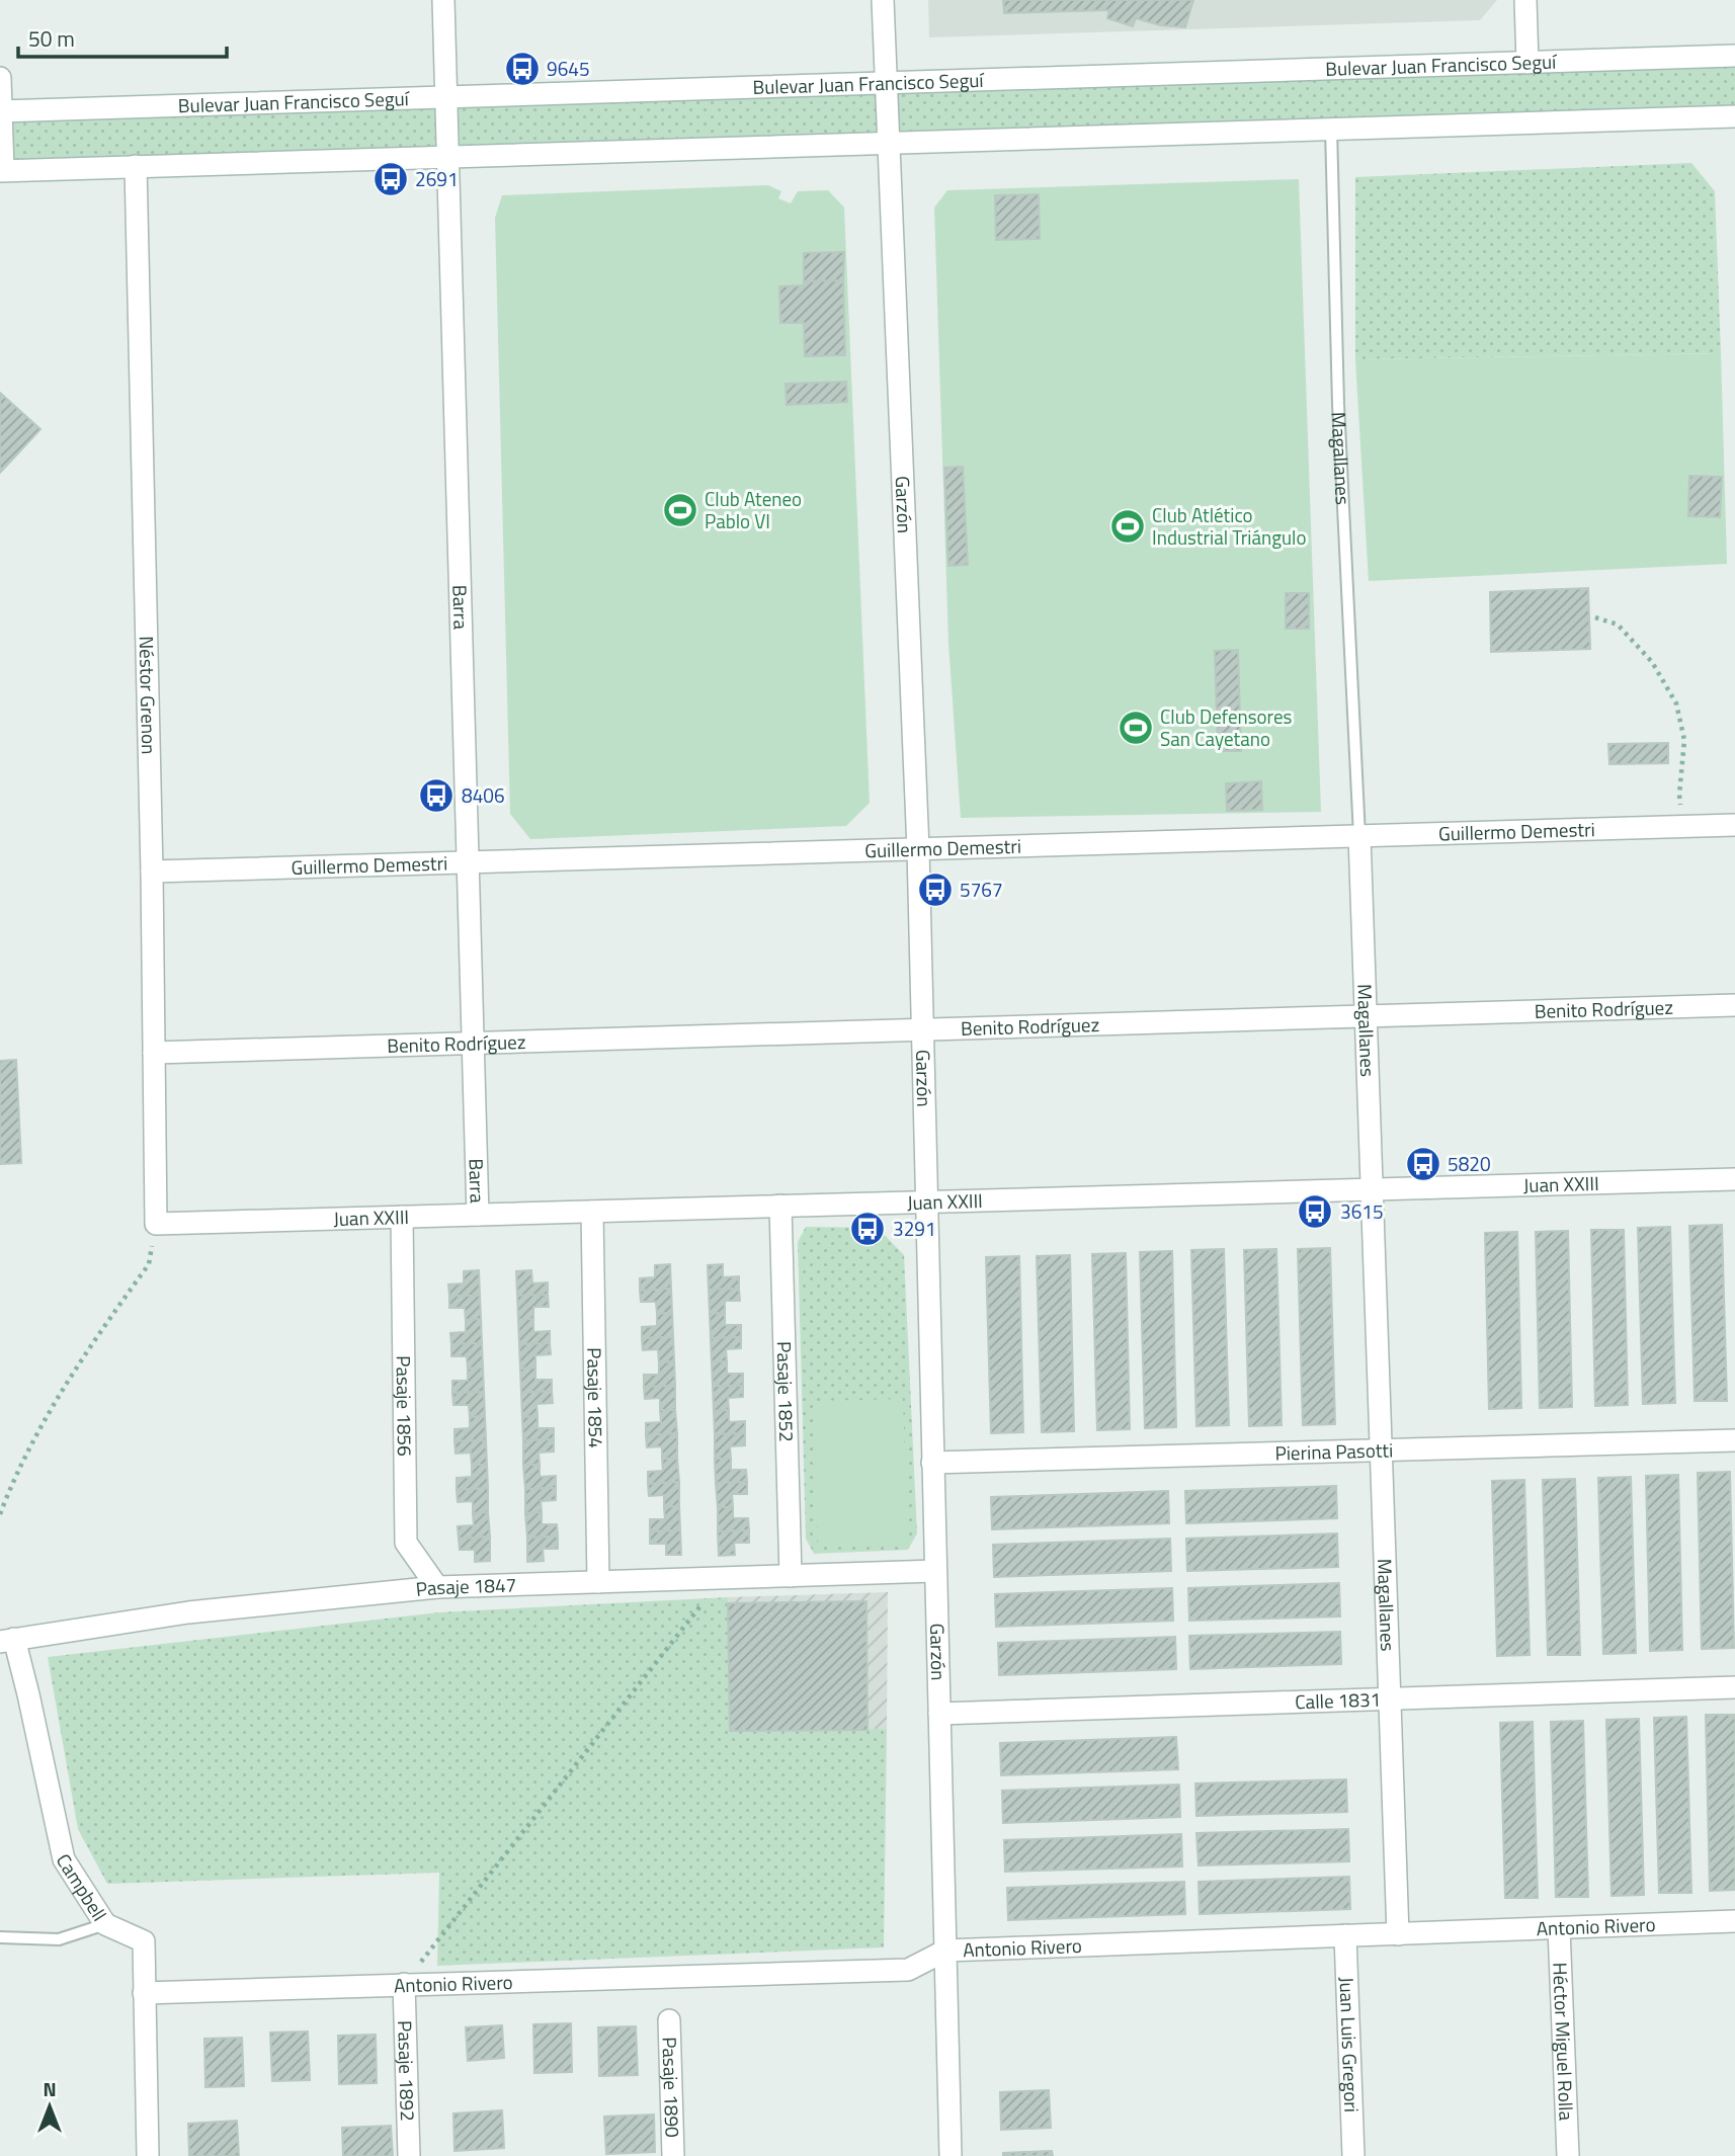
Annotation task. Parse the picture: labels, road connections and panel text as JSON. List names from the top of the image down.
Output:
{
  "streets": {
    "street": [
      "Bulevar Juan Francisco Seguí",
      "Magallanes",
      "Garzón",
      "Barra",
      "Néstor Grenon",
      "Guillermo Demestri",
      "Benito Rodríguez",
      "Juan XXIII",
      "Pasaje 1852",
      "Pasaje 1854",
      "Pasaje 1856",
      "Pierina Pasotti",
      "Pasaje 1847",
      "Calle 1831",
      "Campbell",
      "Antonio Rivero",
      "Héctor Miguel Rolla",
      "Juan Luis Gregori",
      "Pasaje 1892",
      "Pasaje 1890"
    ]
  },
  "crossings": [
    ["Bulevar Juan Francisco Seguí", "Garzón"],
    ["Bulevar Juan Francisco Seguí", "Barra"],
    ["Magallanes", "Guillermo Demestri"],
    ["Magallanes", "Benito Rodríguez"],
    ["Magallanes", "Juan XXIII"],
    ["Magallanes", "Pierina Pasotti"],
    ["Magallanes", "Calle 1831"],
    ["Magallanes", "Antonio Rivero"],
    ["Garzón", "Guillermo Demestri"],
    ["Garzón", "Benito Rodríguez"],
    ["Garzón", "Juan XXIII"],
    ["Garzón", "Pierina Pasotti"],
    ["Garzón", "Pasaje 1847"],
    ["Garzón", "Calle 1831"],
    ["Garzón", "Antonio Rivero"],
    ["Barra", "Guillermo Demestri"],
    ["Barra", "Benito Rodríguez"],
    ["Barra", "Juan XXIII"],
    ["Néstor Grenon", "Guillermo Demestri"],
    ["Néstor Grenon", "Benito Rodríguez"],
    ["Néstor Grenon", "Juan XXIII"],
    ["Juan XXIII", "Pasaje 1852"],
    ["Juan XXIII", "Pasaje 1854"],
    ["Juan XXIII", "Pasaje 1856"],
    ["Pasaje 1852", "Pasaje 1847"],
    ["Pasaje 1854", "Pasaje 1847"],
    ["Pasaje 1856", "Pasaje 1847"],
    ["Pasaje 1847", "Campbell"],
    ["Campbell", "Antonio Rivero"],
    ["Antonio Rivero", "Héctor Miguel Rolla"],
    ["Antonio Rivero", "Juan Luis Gregori"],
    ["Antonio Rivero", "Pasaje 1892"]
  ],
  "places": {
    "bus stop": [
      "9645",
      "2691",
      "8406",
      "5767",
      "5820",
      "3615",
      "3291"
    ],
    "sports": ["Club Ateneo Pablo VI", "Club Atlético Industrial Triángulo", "Club Defensores San Cayetano"]
  },
  "scale_bar": "50 m",
  "north": "top"
}
